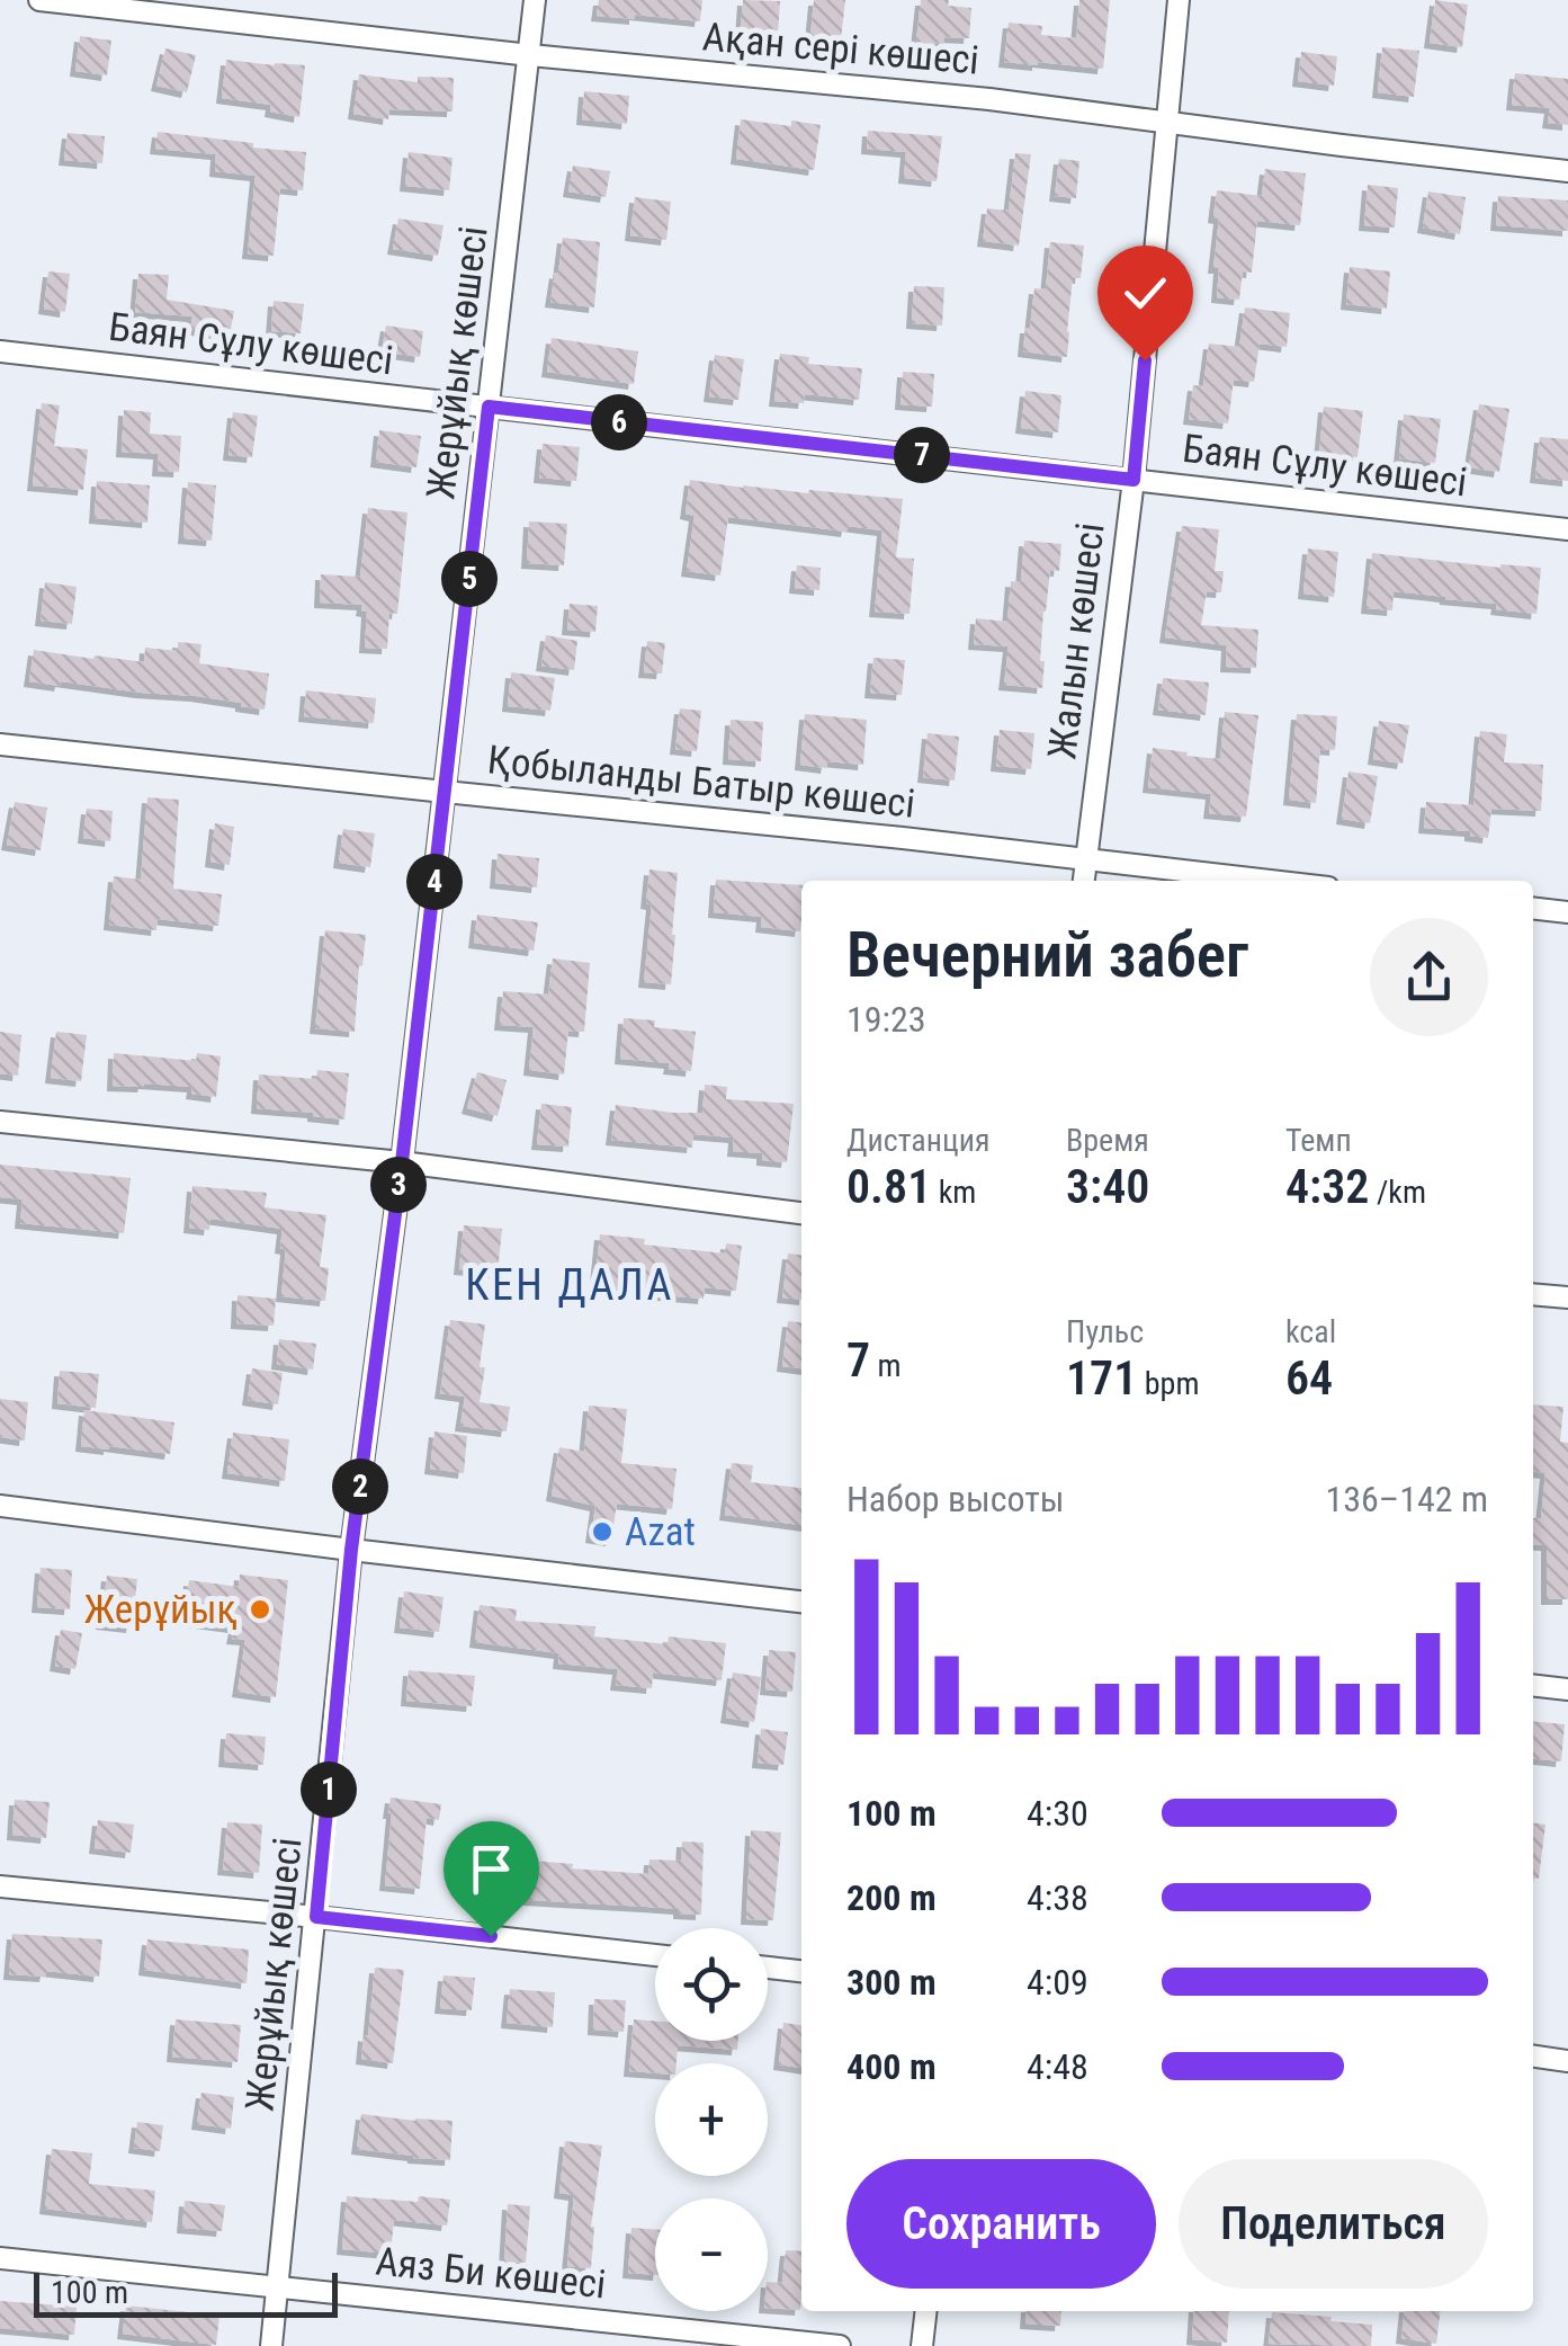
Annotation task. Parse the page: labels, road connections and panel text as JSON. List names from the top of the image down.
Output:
{
  "streets": {
    "street": [
      "Ақан сері көшесі",
      "Баян Сұлу көшесі",
      "Жерұйық көшесі",
      "Жалын көшесі",
      "Қобыланды Батыр көшесі",
      "Аяз Би көшесі"
    ]
  },
  "crossings": [
    ["Ақан сері көшесі", "Жерұйық көшесі"],
    ["Ақан сері көшесі", "Жалын көшесі"],
    ["Баян Сұлу көшесі", "Жерұйық көшесі"],
    ["Баян Сұлу көшесі", "Жалын көшесі"],
    ["Жерұйық көшесі", "Қобыланды Батыр көшесі"],
    ["Жерұйық көшесі", "Аяз Би көшесі"],
    ["Жалын көшесі", "Қобыланды Батыр көшесі"]
  ],
  "districts": ["КЕН ДАЛА"],
  "places": ["Azat", "Жерұйық"],
  "scale_bar": "100 m",
  "page": {
    "pins": [
      "6",
      "7",
      "5",
      "4",
      "3",
      "2",
      "1"
    ],
    "heading": ["Вечерний забег", "19:23"],
    "stats": [
      ["Дистанция", "0.81 km"],
      ["Время", "3:40"],
      ["Темп", "4:32 /km"],
      ["7 m"],
      ["Пульс", "171 bpm"],
      ["kcal", "64"]
    ],
    "chart": ["Набор высоты", "136–142 m"],
    "list": [
      {
        "name": "100 m",
        "note": "4:30"
      },
      {
        "name": "200 m",
        "note": "4:38"
      },
      {
        "name": "300 m",
        "note": "4:09"
      },
      {
        "name": "400 m",
        "note": "4:48"
      }
    ],
    "map_buttons": ["+", "−"],
    "buttons": ["Сохранить", "Поделиться"],
    "scale": "100 m"
  }
}
